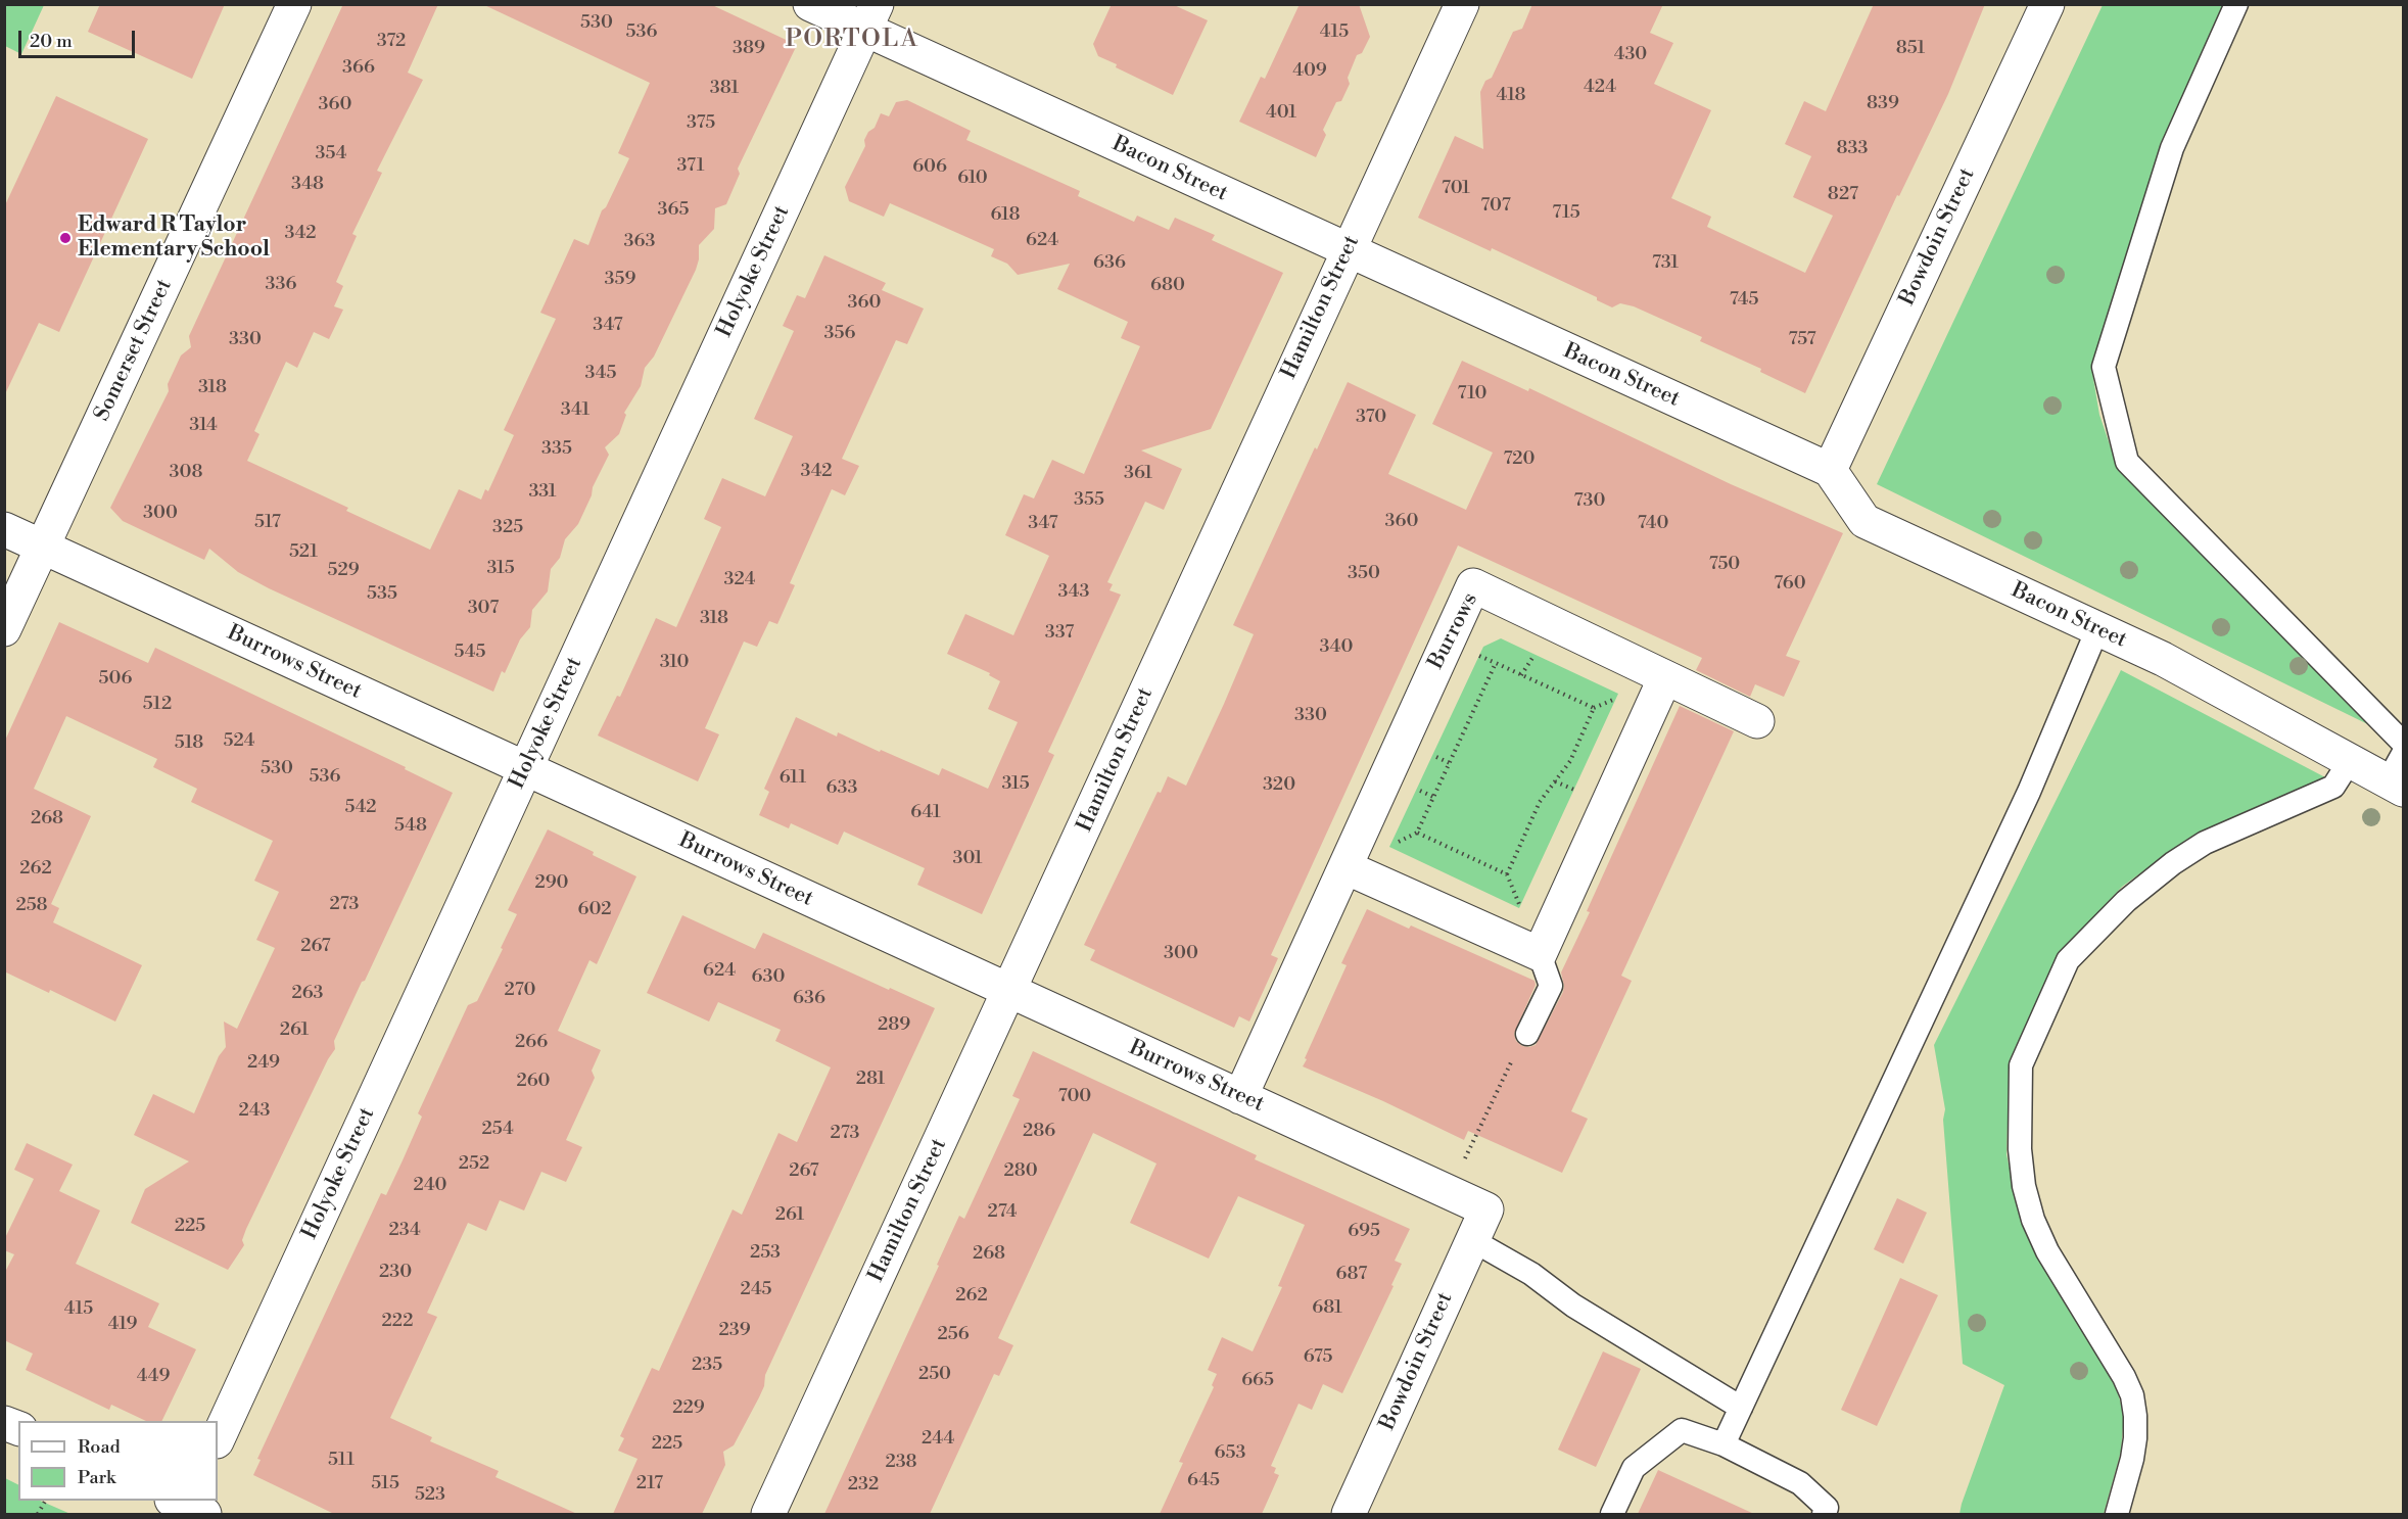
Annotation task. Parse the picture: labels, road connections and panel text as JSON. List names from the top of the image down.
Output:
{
  "streets": {
    "street": [
      "Bacon Street",
      "Bowdoin Street",
      "Holyoke Street",
      "Hamilton Street",
      "Somerset Street",
      "Burrows",
      "Burrows Street"
    ]
  },
  "crossings": [
    ["Bacon Street", "Bowdoin Street"],
    ["Bacon Street", "Holyoke Street"],
    ["Bacon Street", "Hamilton Street"],
    ["Bowdoin Street", "Burrows Street"],
    ["Holyoke Street", "Burrows Street"],
    ["Hamilton Street", "Burrows Street"],
    ["Somerset Street", "Burrows Street"],
    ["Burrows", "Burrows Street"]
  ],
  "districts": ["PORTOLA"],
  "places": ["Edward R Taylor Elementary School"],
  "house_numbers": [
    "530",
    "536",
    "415",
    "372",
    "389",
    "851",
    "430",
    "366",
    "409",
    "424",
    "381",
    "418",
    "839",
    "360",
    "401",
    "375",
    "833",
    "354",
    "371",
    "606",
    "610",
    "348",
    "701",
    "827",
    "707",
    "365",
    "715",
    "618",
    "342",
    "624",
    "363",
    "636",
    "731",
    "359",
    "336",
    "680",
    "745",
    "360",
    "347",
    "356",
    "330",
    "757",
    "345",
    "318",
    "710",
    "341",
    "370",
    "314",
    "335",
    "720",
    "342",
    "308",
    "361",
    "331",
    "355",
    "730",
    "300",
    "360",
    "517",
    "347",
    "740",
    "325",
    "521",
    "750",
    "315",
    "529",
    "350",
    "324",
    "760",
    "343",
    "535",
    "307",
    "318",
    "337",
    "340",
    "545",
    "310",
    "506",
    "512",
    "330",
    "524",
    "518",
    "530",
    "536",
    "611",
    "315",
    "320",
    "633",
    "542",
    "641",
    "268",
    "548",
    "301",
    "262",
    "290",
    "273",
    "258",
    "602",
    "267",
    "300",
    "624",
    "630",
    "270",
    "263",
    "636",
    "289",
    "261",
    "266",
    "249",
    "281",
    "260",
    "700",
    "243",
    "254",
    "286",
    "273",
    "252",
    "267",
    "280",
    "240",
    "274",
    "261",
    "225",
    "234",
    "695",
    "253",
    "268",
    "230",
    "687",
    "245",
    "262",
    "681",
    "415",
    "222",
    "419",
    "239",
    "256",
    "675",
    "235",
    "250",
    "449",
    "665",
    "229",
    "244",
    "225",
    "653",
    "511",
    "238",
    "645",
    "515",
    "217",
    "232",
    "523"
  ],
  "legend": ["Road", "Park"],
  "scale_bar": "20 m"
}
